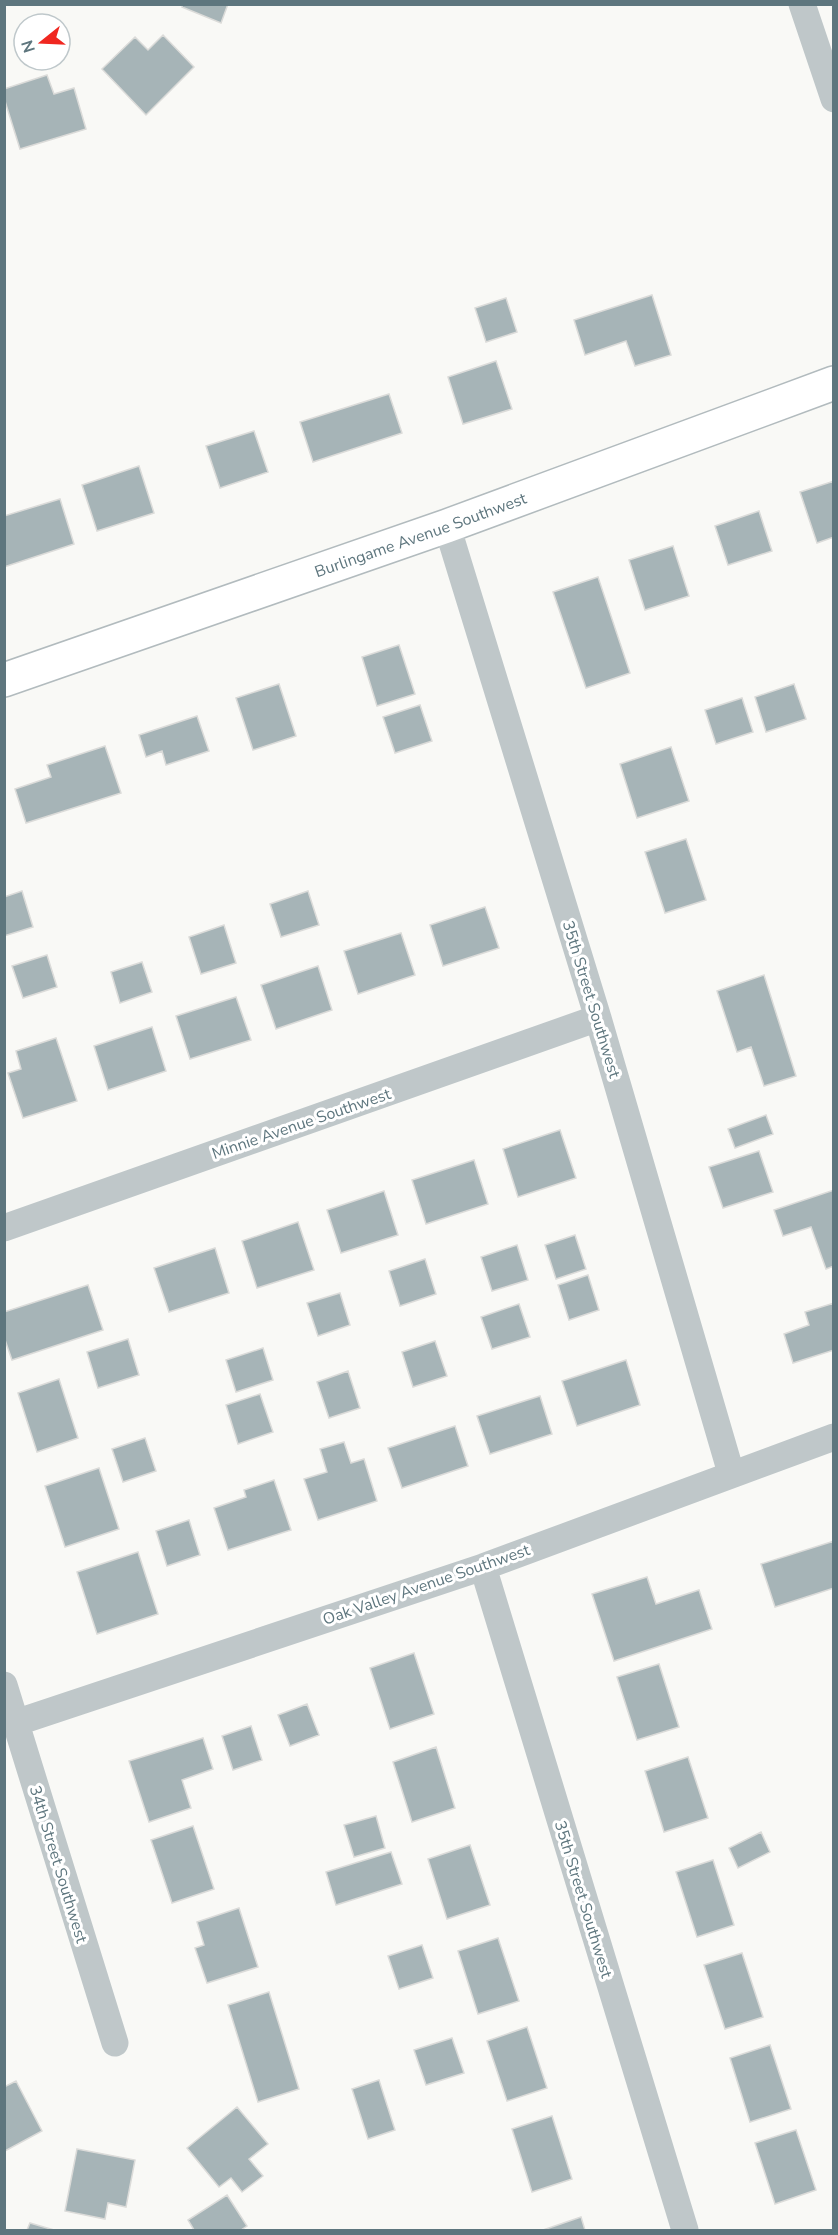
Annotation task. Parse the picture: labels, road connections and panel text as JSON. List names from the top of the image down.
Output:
{
  "streets": {
    "street": [
      "Burlingame Avenue Southwest",
      "35th Street Southwest",
      "Minnie Avenue Southwest",
      "Oak Valley Avenue Southwest",
      "34th Street Southwest"
    ]
  },
  "crossings": [
    ["Burlingame Avenue Southwest", "35th Street Southwest"],
    ["35th Street Southwest", "Minnie Avenue Southwest"],
    ["35th Street Southwest", "Oak Valley Avenue Southwest"],
    ["Oak Valley Avenue Southwest", "34th Street Southwest"]
  ],
  "north": "left"
}
